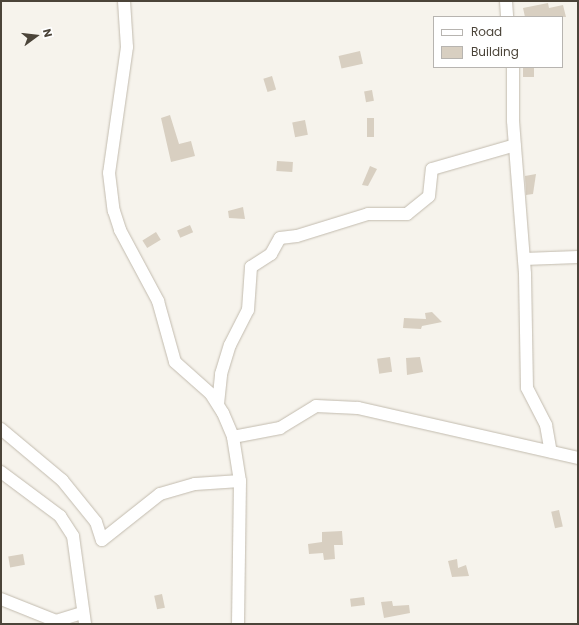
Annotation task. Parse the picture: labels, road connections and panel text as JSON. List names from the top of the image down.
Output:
{
  "legend": ["Road", "Building"],
  "north": "right"
}
